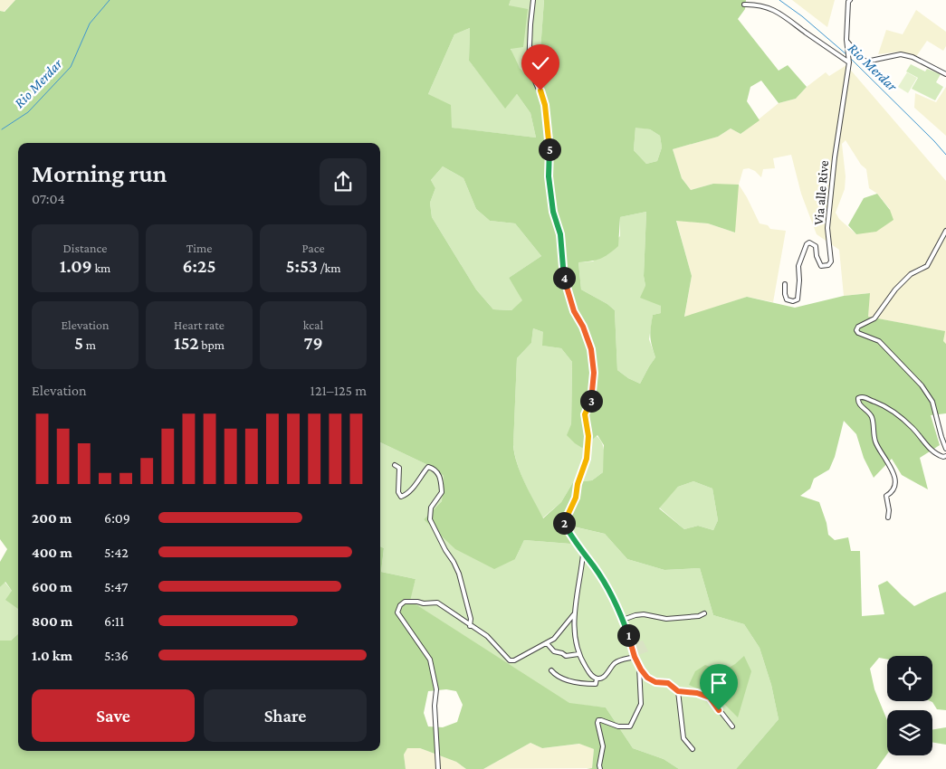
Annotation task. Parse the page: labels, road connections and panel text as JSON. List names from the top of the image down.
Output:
{
  "streets": {
    "street": ["Via alle Rive"]
  },
  "water": ["Rio Merdar"],
  "page": {
    "pins": [
      "5",
      "4",
      "3",
      "2",
      "1"
    ],
    "heading": ["Morning run", "07:04"],
    "stats": [
      ["Distance", "1.09 km"],
      ["Time", "6:25"],
      ["Pace", "5:53 /km"],
      ["Elevation", "5 m"],
      ["Heart rate", "152 bpm"],
      ["kcal", "79"]
    ],
    "chart": ["Elevation", "121–125 m"],
    "list": [
      {
        "name": "200 m",
        "note": "6:09"
      },
      {
        "name": "400 m",
        "note": "5:42"
      },
      {
        "name": "600 m",
        "note": "5:47"
      },
      {
        "name": "800 m",
        "note": "6:11"
      },
      {
        "name": "1.0 km",
        "note": "5:36"
      }
    ],
    "buttons": ["Save", "Share"]
  }
}
